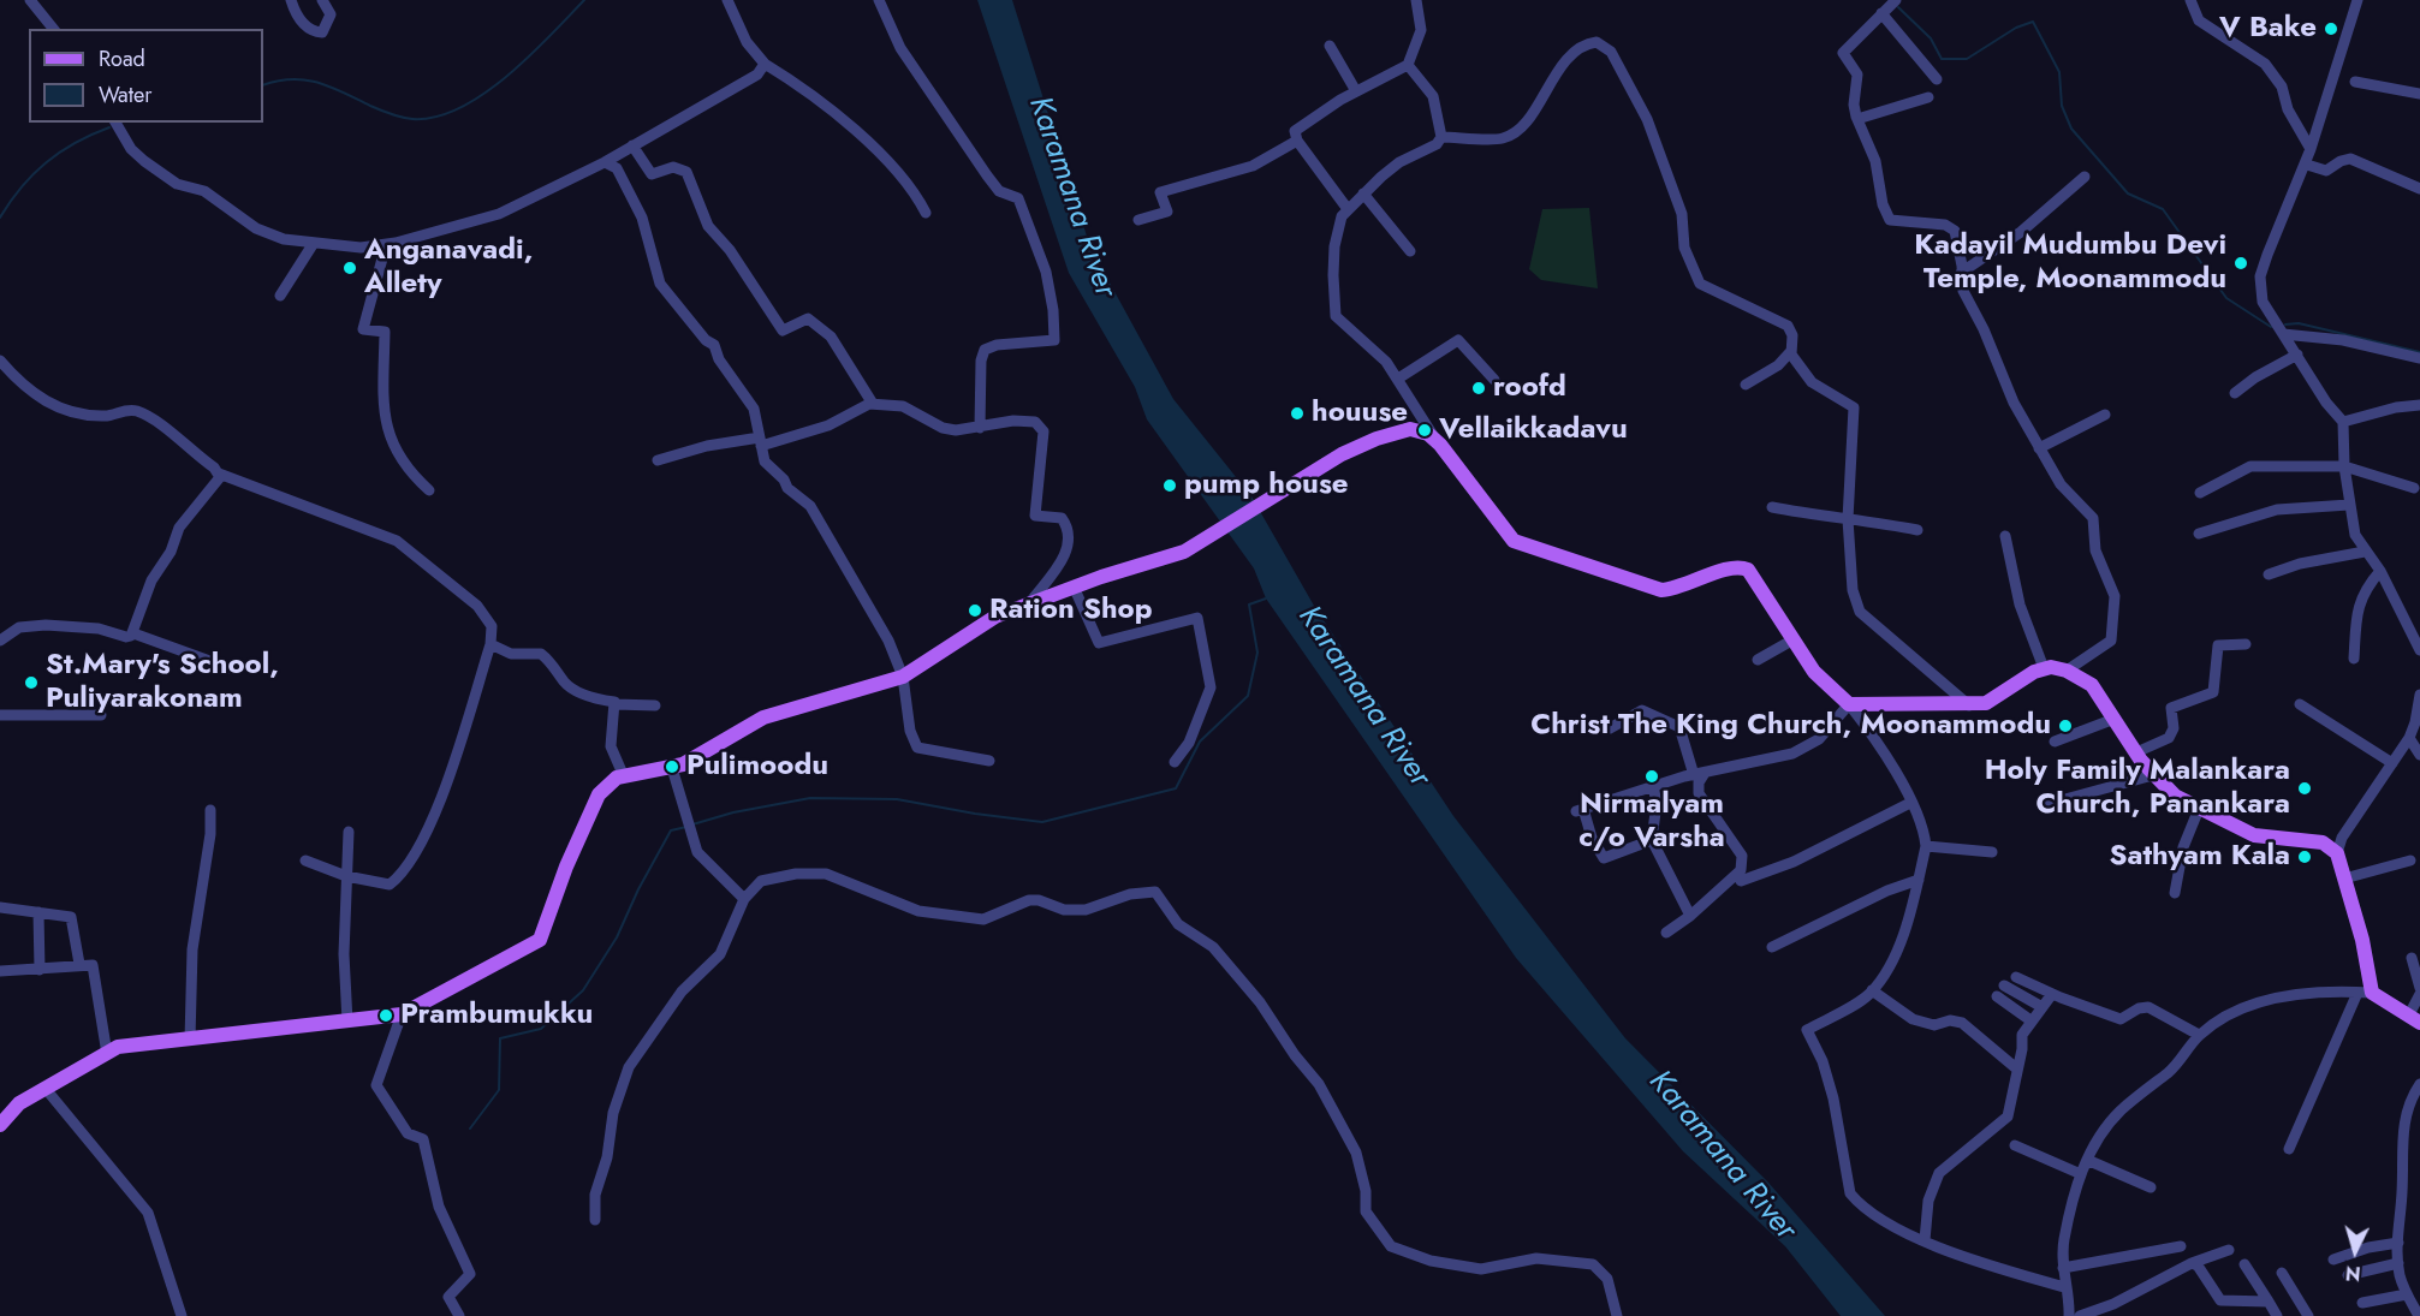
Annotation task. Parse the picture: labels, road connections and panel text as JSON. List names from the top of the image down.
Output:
{
  "water": ["Karamana River"],
  "places": [
    "V Bake",
    "Kadayil Mudumbu Devi Temple, Moonammodu",
    "Anganavadi, Allety",
    "roofd",
    "houuse",
    "Vellaikkadavu",
    "pump house",
    "Ration Shop",
    "St.Mary's School, Puliyarakonam",
    "Christ The King Church, Moonammodu",
    "Pulimoodu",
    "Nirmalyam c/o Varsha",
    "Holy Family Malankara Church, Panankara",
    "Sathyam Kala",
    "Prambumukku"
  ],
  "legend": ["Road", "Water"],
  "north": "bottom"
}
